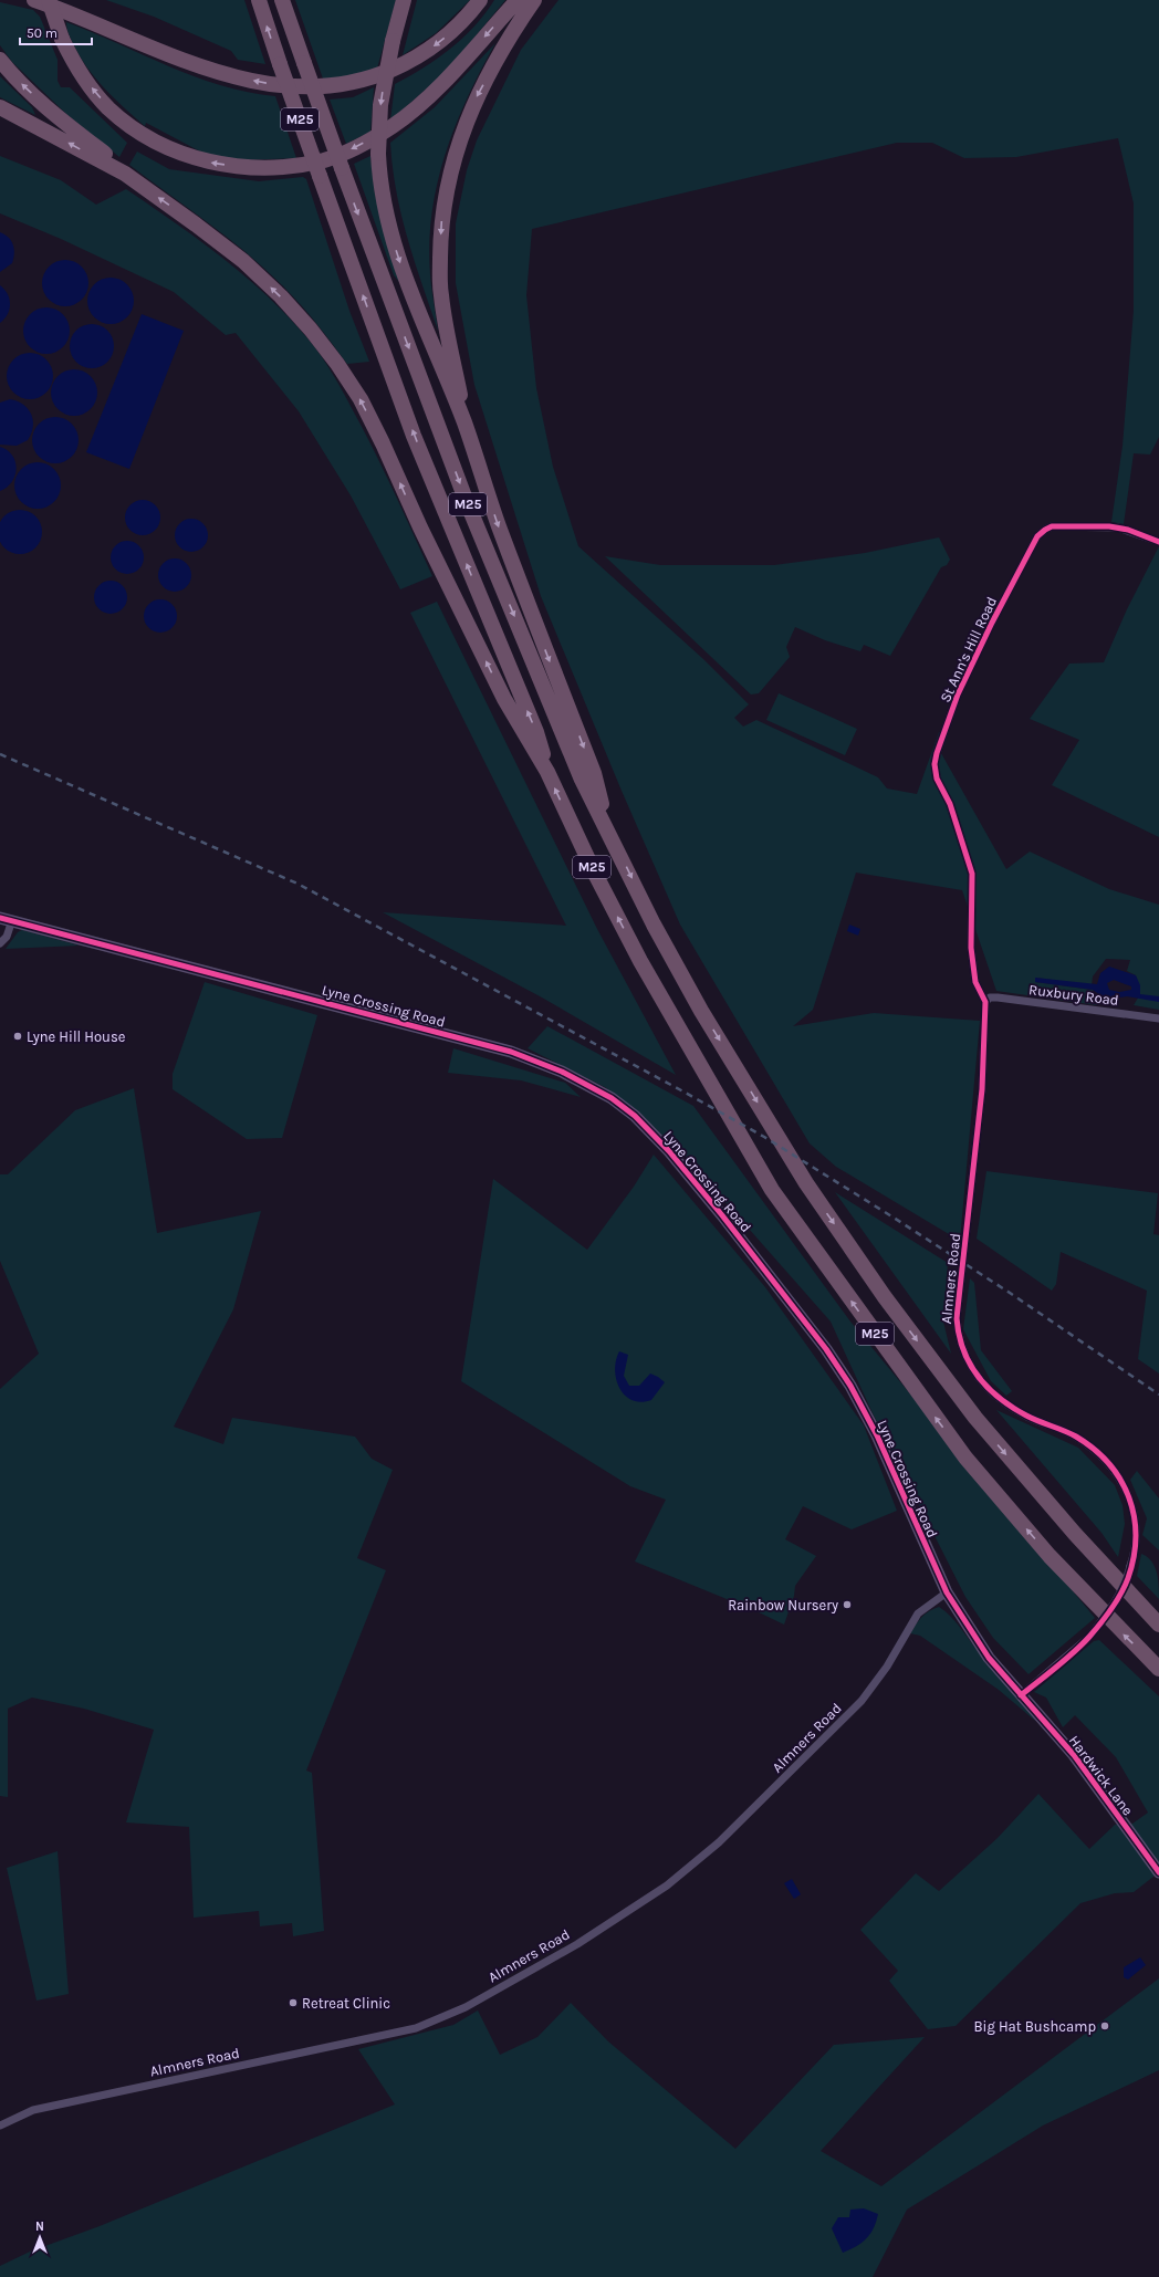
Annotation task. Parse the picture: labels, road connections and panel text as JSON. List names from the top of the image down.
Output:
{
  "streets": {
    "highway": ["M25"],
    "street": [
      "St Ann's Hill Road",
      "Ruxbury Road",
      "Lyne Crossing Road",
      "Almners Road",
      "Hardwick Lane"
    ]
  },
  "crossings": [
    ["St Ann's Hill Road", "Ruxbury Road"],
    ["St Ann's Hill Road", "Almners Road"],
    ["Ruxbury Road", "Almners Road"],
    ["Lyne Crossing Road", "Almners Road"],
    ["Lyne Crossing Road", "Hardwick Lane"],
    ["Almners Road", "Hardwick Lane"]
  ],
  "places": [
    "Lyne Hill House",
    "Rainbow Nursery",
    "Retreat Clinic",
    "Big Hat Bushcamp"
  ],
  "scale_bar": "50 m",
  "north": "top"
}
